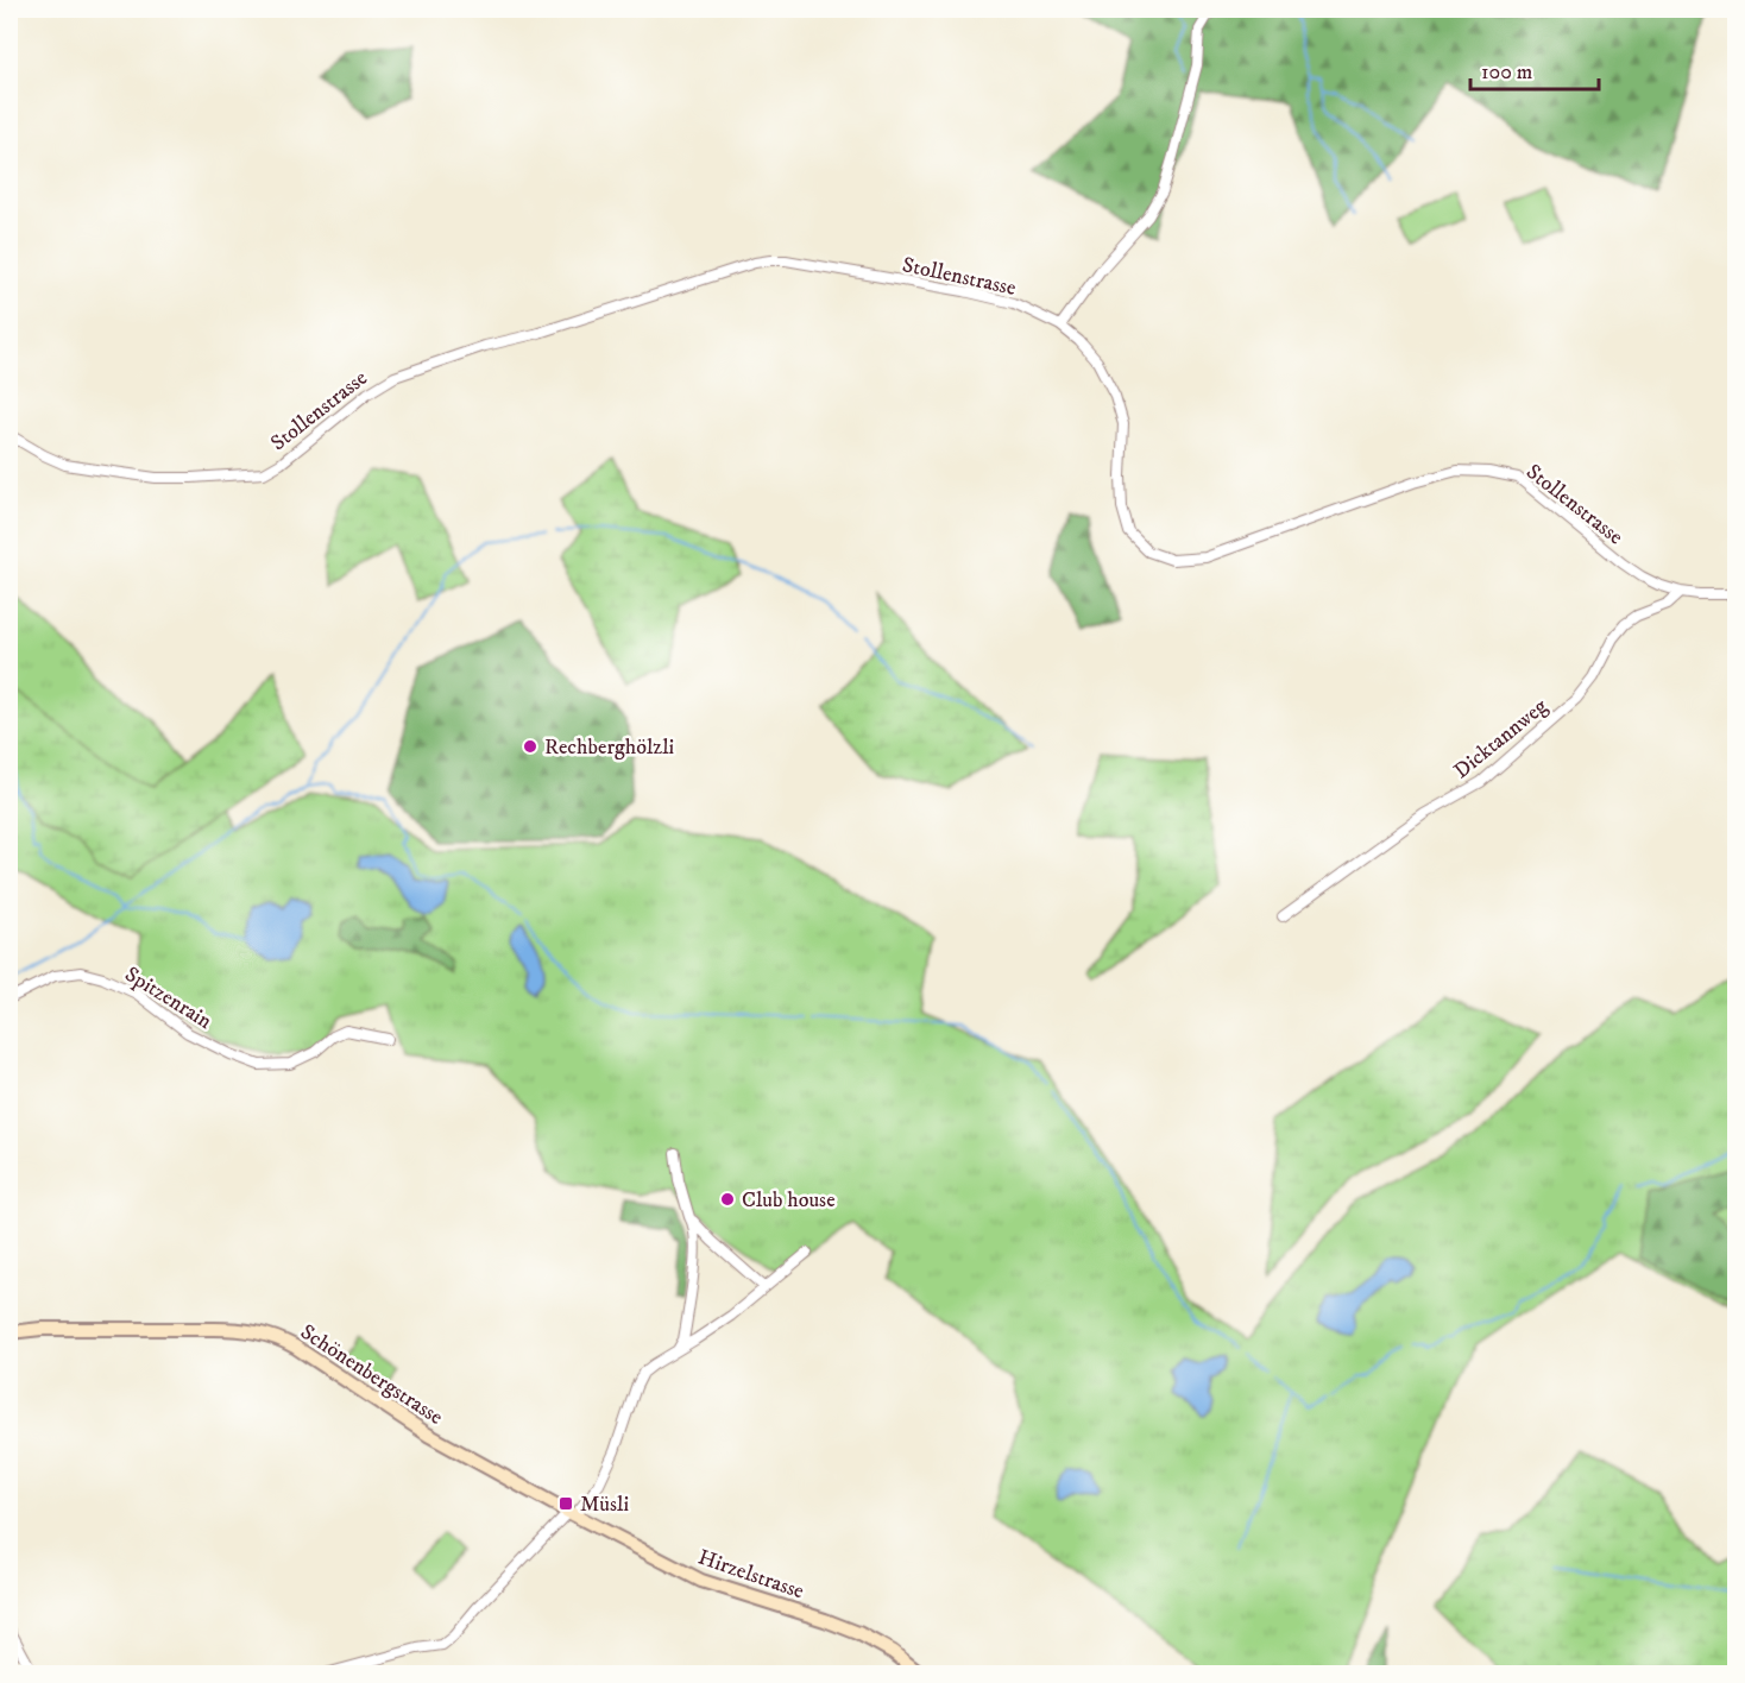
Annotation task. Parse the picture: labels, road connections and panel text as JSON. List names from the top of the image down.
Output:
{
  "streets": {
    "street": [
      "Stollenstrasse",
      "Dicktannweg",
      "Spitzenrain",
      "Schönenbergstrasse",
      "Hirzelstrasse"
    ]
  },
  "crossings": [
    ["Stollenstrasse", "Dicktannweg"],
    ["Schönenbergstrasse", "Hirzelstrasse"]
  ],
  "places": {
    "other": ["Rechberghölzli", "Club house"],
    "transit": ["Müsli"]
  },
  "scale_bar": "100 m"
}
